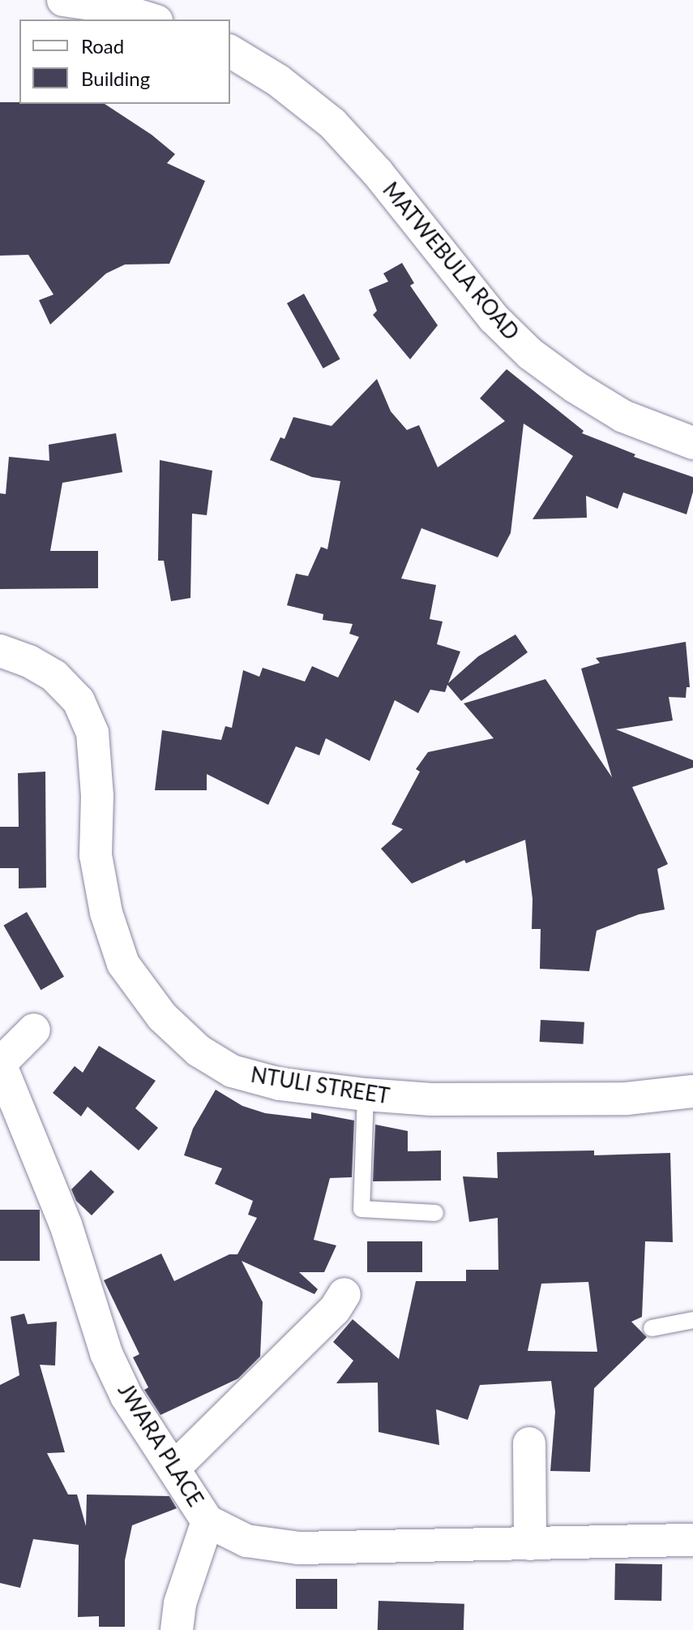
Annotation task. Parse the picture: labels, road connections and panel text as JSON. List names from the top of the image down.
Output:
{
  "streets": {
    "street": ["MATWEBULA ROAD", "NTULI STREET", "JWARA PLACE"]
  },
  "legend": ["Road", "Building"]
}
